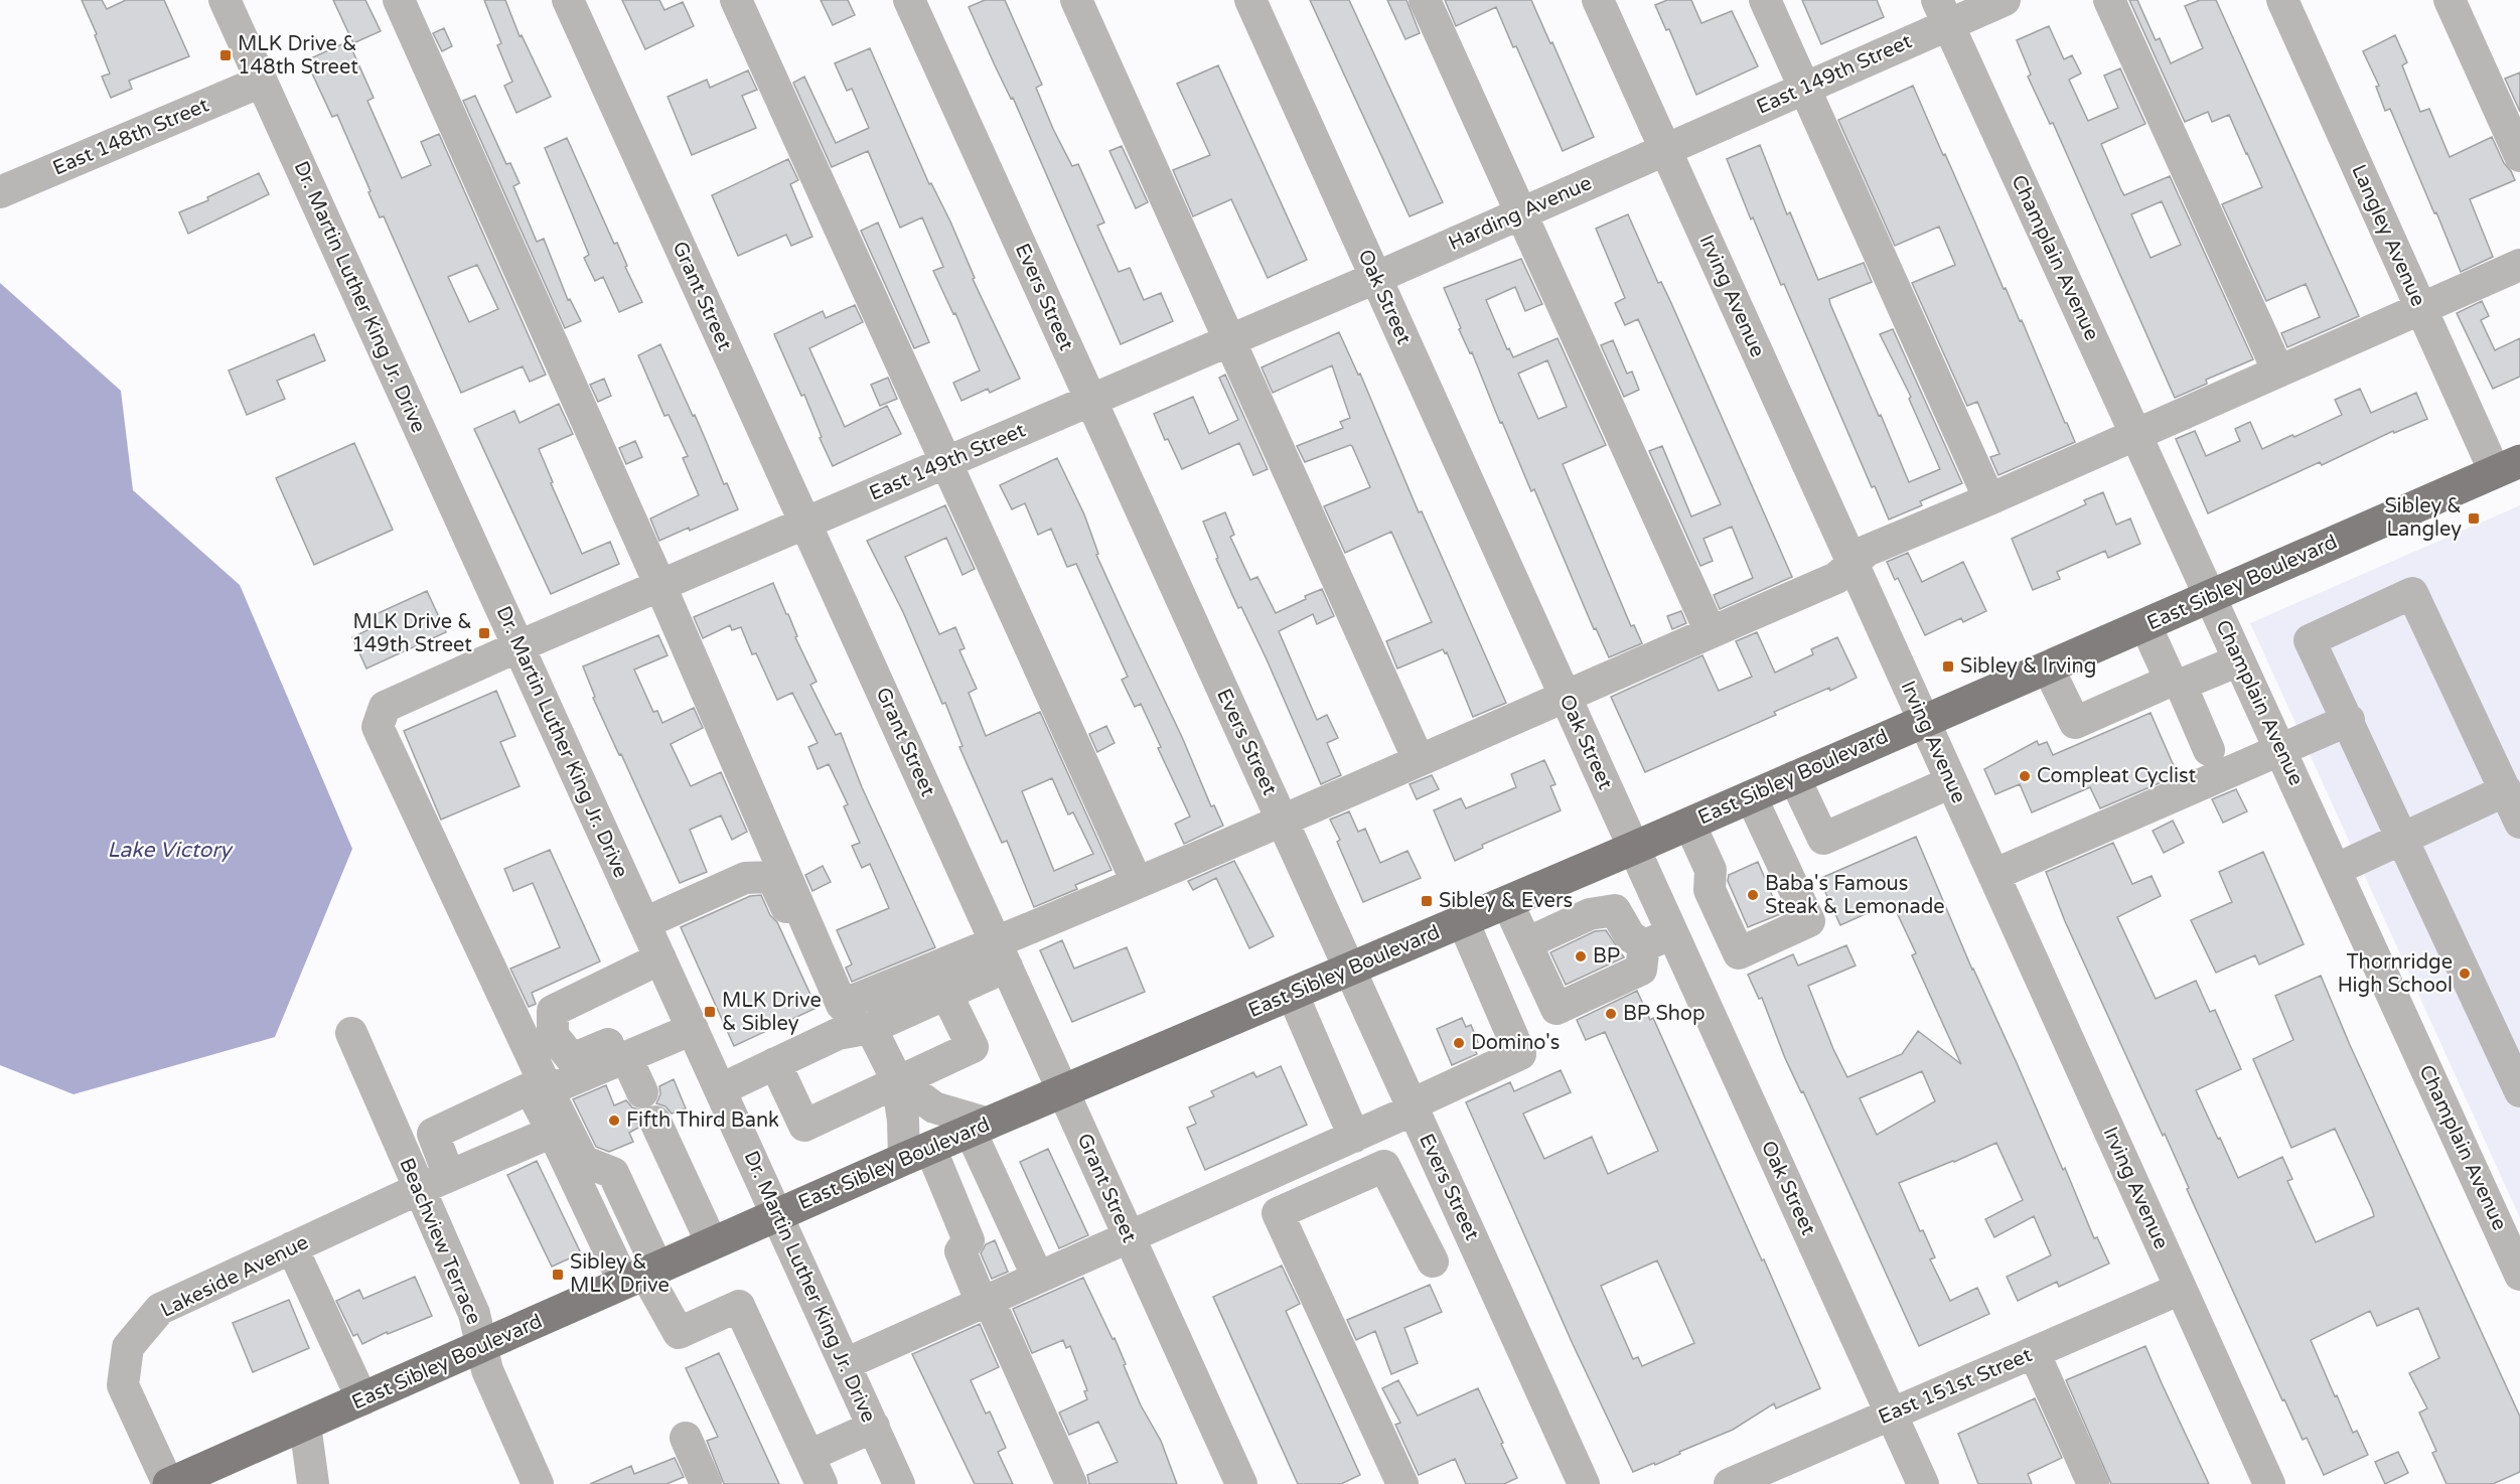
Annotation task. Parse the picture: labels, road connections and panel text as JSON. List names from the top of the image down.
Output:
{
  "streets": {
    "main road": ["East Sibley Boulevard"],
    "street": [
      "East 149th Street",
      "East 148th Street",
      "Harding Avenue",
      "Langley Avenue",
      "Champlain Avenue",
      "Grant Street",
      "Irving Avenue",
      "Dr. Martin Luther King Jr. Drive",
      "Evers Street",
      "Oak Street",
      "Beachview Terrace",
      "Lakeside Avenue",
      "East 151st Street"
    ]
  },
  "crossings": [
    ["East 149th Street", "Harding Avenue"],
    ["East 149th Street", "Champlain Avenue"],
    ["East 149th Street", "Grant Street"],
    ["East 149th Street", "Irving Avenue"],
    ["East 149th Street", "Dr. Martin Luther King Jr. Drive"],
    ["East 149th Street", "Evers Street"],
    ["East 149th Street", "Oak Street"],
    ["East 148th Street", "Dr. Martin Luther King Jr. Drive"],
    ["Harding Avenue", "Irving Avenue"],
    ["Harding Avenue", "Oak Street"],
    ["Langley Avenue", "East Sibley Boulevard"],
    ["Champlain Avenue", "East Sibley Boulevard"],
    ["Grant Street", "East Sibley Boulevard"],
    ["Irving Avenue", "East Sibley Boulevard"],
    ["Irving Avenue", "East 151st Street"],
    ["Dr. Martin Luther King Jr. Drive", "East Sibley Boulevard"],
    ["Evers Street", "East Sibley Boulevard"],
    ["Oak Street", "East Sibley Boulevard"],
    ["Oak Street", "East 151st Street"],
    ["East Sibley Boulevard", "Beachview Terrace"],
    ["East Sibley Boulevard", "Lakeside Avenue"],
    ["Beachview Terrace", "Lakeside Avenue"]
  ],
  "water": ["Lake Victory"],
  "places": {
    "transit": [
      "MLK Drive & 148th Street",
      "Sibley & Langley",
      "MLK Drive & 149th Street",
      "Sibley & Irving",
      "Sibley & Evers",
      "MLK Drive & Sibley",
      "Sibley & MLK Drive"
    ],
    "other": [
      "Compleat Cyclist",
      "Baba's Famous Steak & Lemonade",
      "BP",
      "Thornridge High School",
      "BP Shop",
      "Domino's",
      "Fifth Third Bank"
    ]
  }
}
